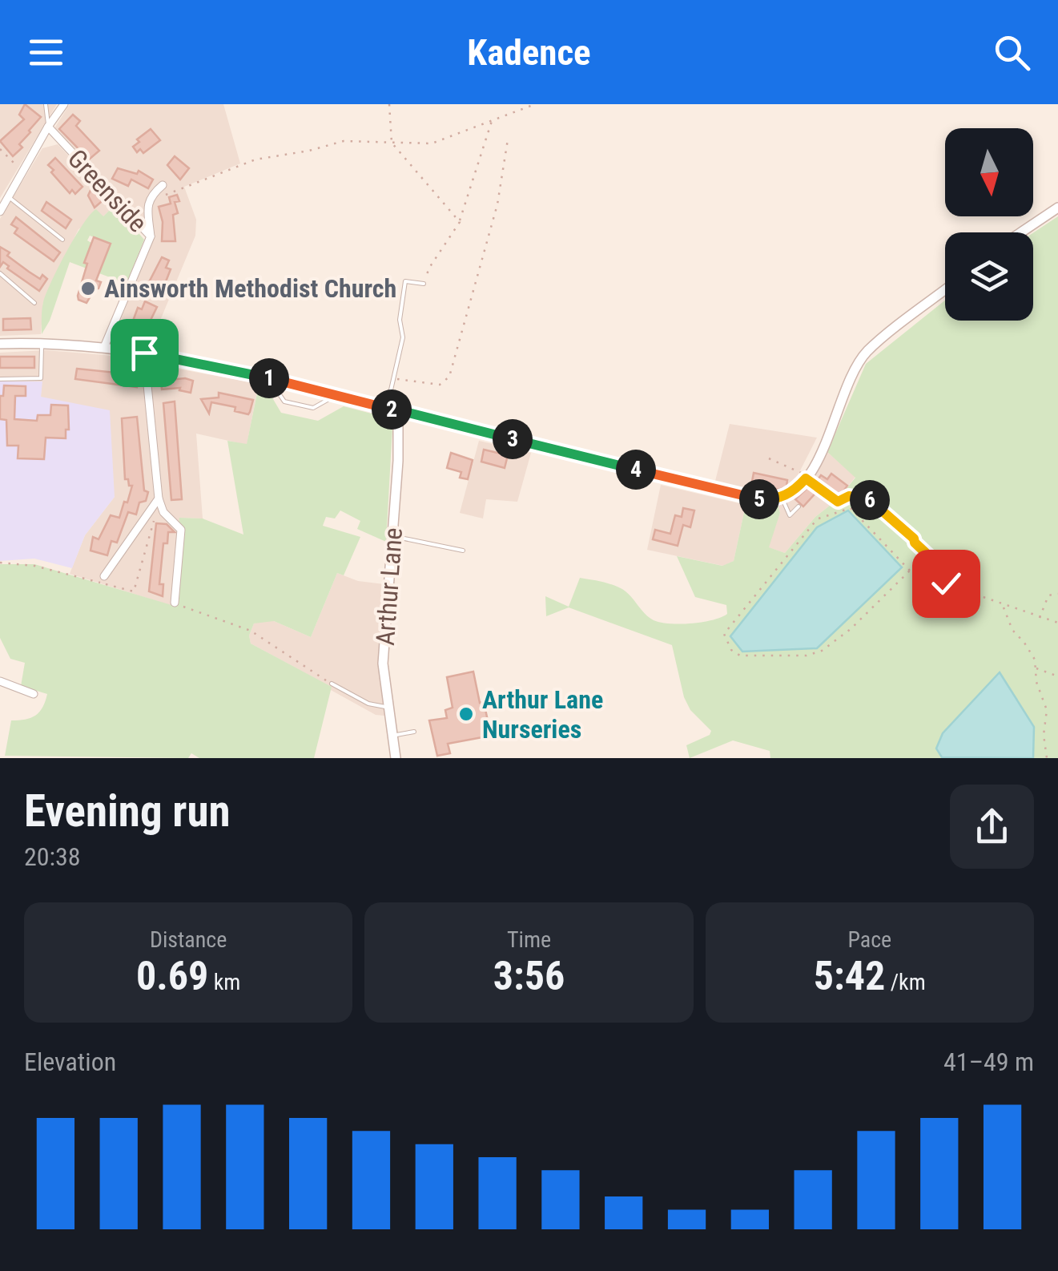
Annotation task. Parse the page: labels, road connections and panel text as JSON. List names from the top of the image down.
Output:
{
  "streets": {
    "main road": ["Arthur Lane"],
    "street": ["Greenside"]
  },
  "places": ["Ainsworth Methodist Church", "Arthur Lane Nurseries"],
  "north": "bottom",
  "page": {
    "header": "Kadence",
    "pins": [
      "1",
      "2",
      "3",
      "4",
      "5",
      "6"
    ],
    "heading": ["Evening run", "20:38"],
    "stats": [
      ["Distance", "0.69 km"],
      ["Time", "3:56"],
      ["Pace", "5:42 /km"]
    ],
    "chart": ["Elevation", "41–49 m"]
  }
}
